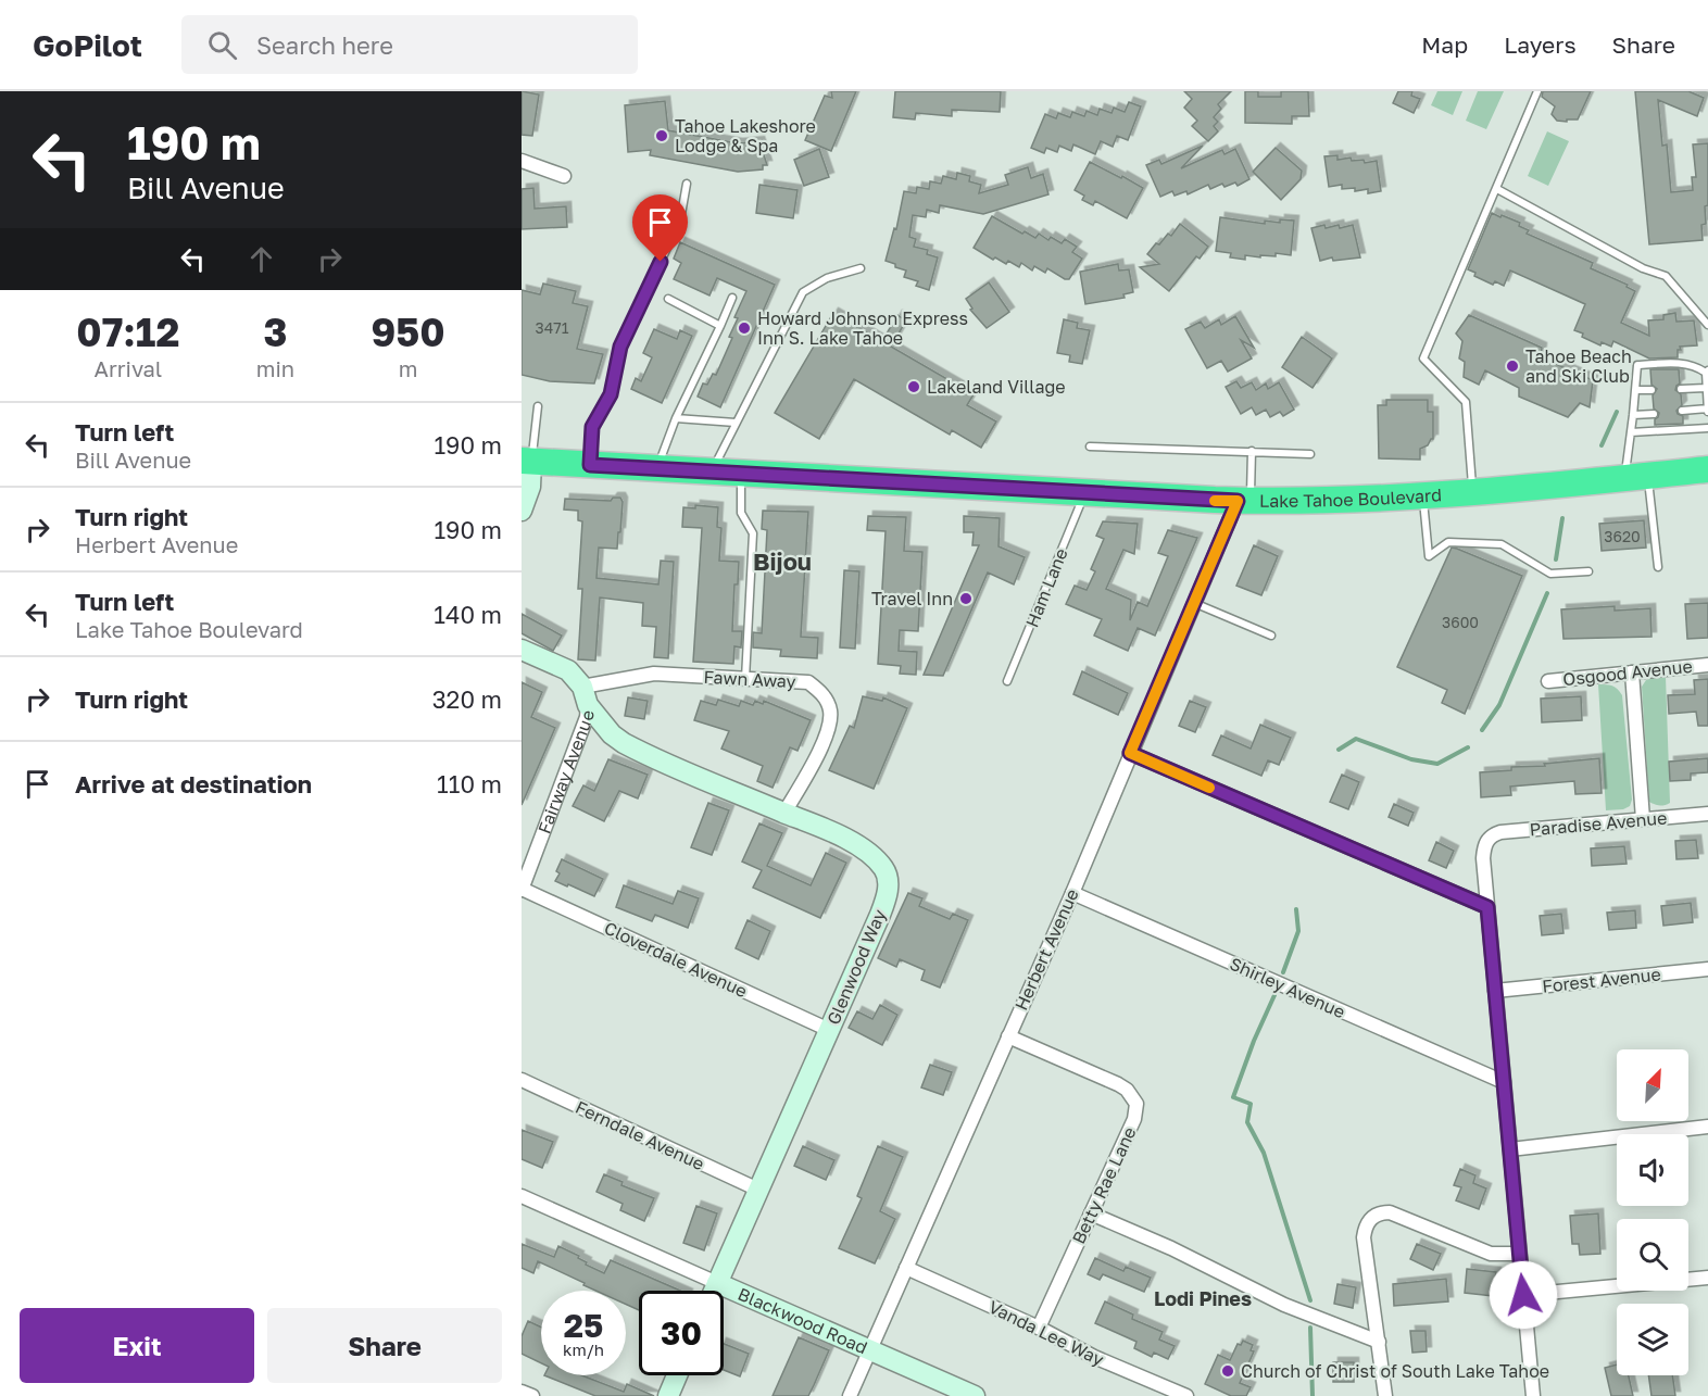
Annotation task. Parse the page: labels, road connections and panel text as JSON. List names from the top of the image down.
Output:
{
  "streets": {
    "highway": ["Lake Tahoe Boulevard"],
    "street": [
      "Osgood Avenue",
      "Fawn Away",
      "Fairway Avenue",
      "Paradise Avenue",
      "Herbert Avenue",
      "Cloverdale Avenue",
      "Glenwood Way",
      "Forest Avenue",
      "Shirley Avenue",
      "Ferndale Avenue",
      "Betty Rae Lane",
      "Blackwood Road",
      "Vanda Lee Way"
    ],
    "lane": ["Ham Lane"]
  },
  "crossings": [
    ["Lake Tahoe Boulevard", "Ham Lane"],
    ["Lake Tahoe Boulevard", "Herbert Avenue"],
    ["Fawn Away", "Fairway Avenue"],
    ["Fawn Away", "Glenwood Way"],
    ["Fairway Avenue", "Cloverdale Avenue"],
    ["Fairway Avenue", "Glenwood Way"],
    ["Herbert Avenue", "Shirley Avenue"],
    ["Herbert Avenue", "Betty Rae Lane"],
    ["Herbert Avenue", "Blackwood Road"],
    ["Herbert Avenue", "Vanda Lee Way"],
    ["Cloverdale Avenue", "Glenwood Way"],
    ["Glenwood Way", "Ferndale Avenue"],
    ["Glenwood Way", "Blackwood Road"],
    ["Betty Rae Lane", "Vanda Lee Way"]
  ],
  "districts": ["Bijou", "Lodi Pines"],
  "places": [
    "Tahoe Lakeshore Lodge & Spa",
    "Howard Johnson Express Inn S. Lake Tahoe",
    "Tahoe Beach and Ski Club",
    "Lakeland Village",
    "Travel Inn",
    "Church of Christ of South Lake Tahoe"
  ],
  "house_numbers": ["3471", "3620", "3600"],
  "north": "top right",
  "page": {
    "header": "GoPilot",
    "search": "Search here",
    "nav": ["Map", "Layers", "Share"],
    "turn": ["190 m", "Bill Avenue"],
    "eta": [
      "07:12",
      "Arrival",
      "3",
      "min",
      "950",
      "m"
    ],
    "list": [
      {
        "name": "Turn left",
        "note": "Bill Avenue",
        "value": "190 m"
      },
      {
        "name": "Turn right",
        "note": "Herbert Avenue",
        "value": "190 m"
      },
      {
        "name": "Turn left",
        "note": "Lake Tahoe Boulevard",
        "value": "140 m"
      },
      {
        "name": "Turn right",
        "value": "320 m"
      },
      {
        "name": "Arrive at destination",
        "value": "110 m"
      }
    ],
    "speed": "25 km/h",
    "limit": "30",
    "buttons": ["Exit", "Share"]
  }
}
